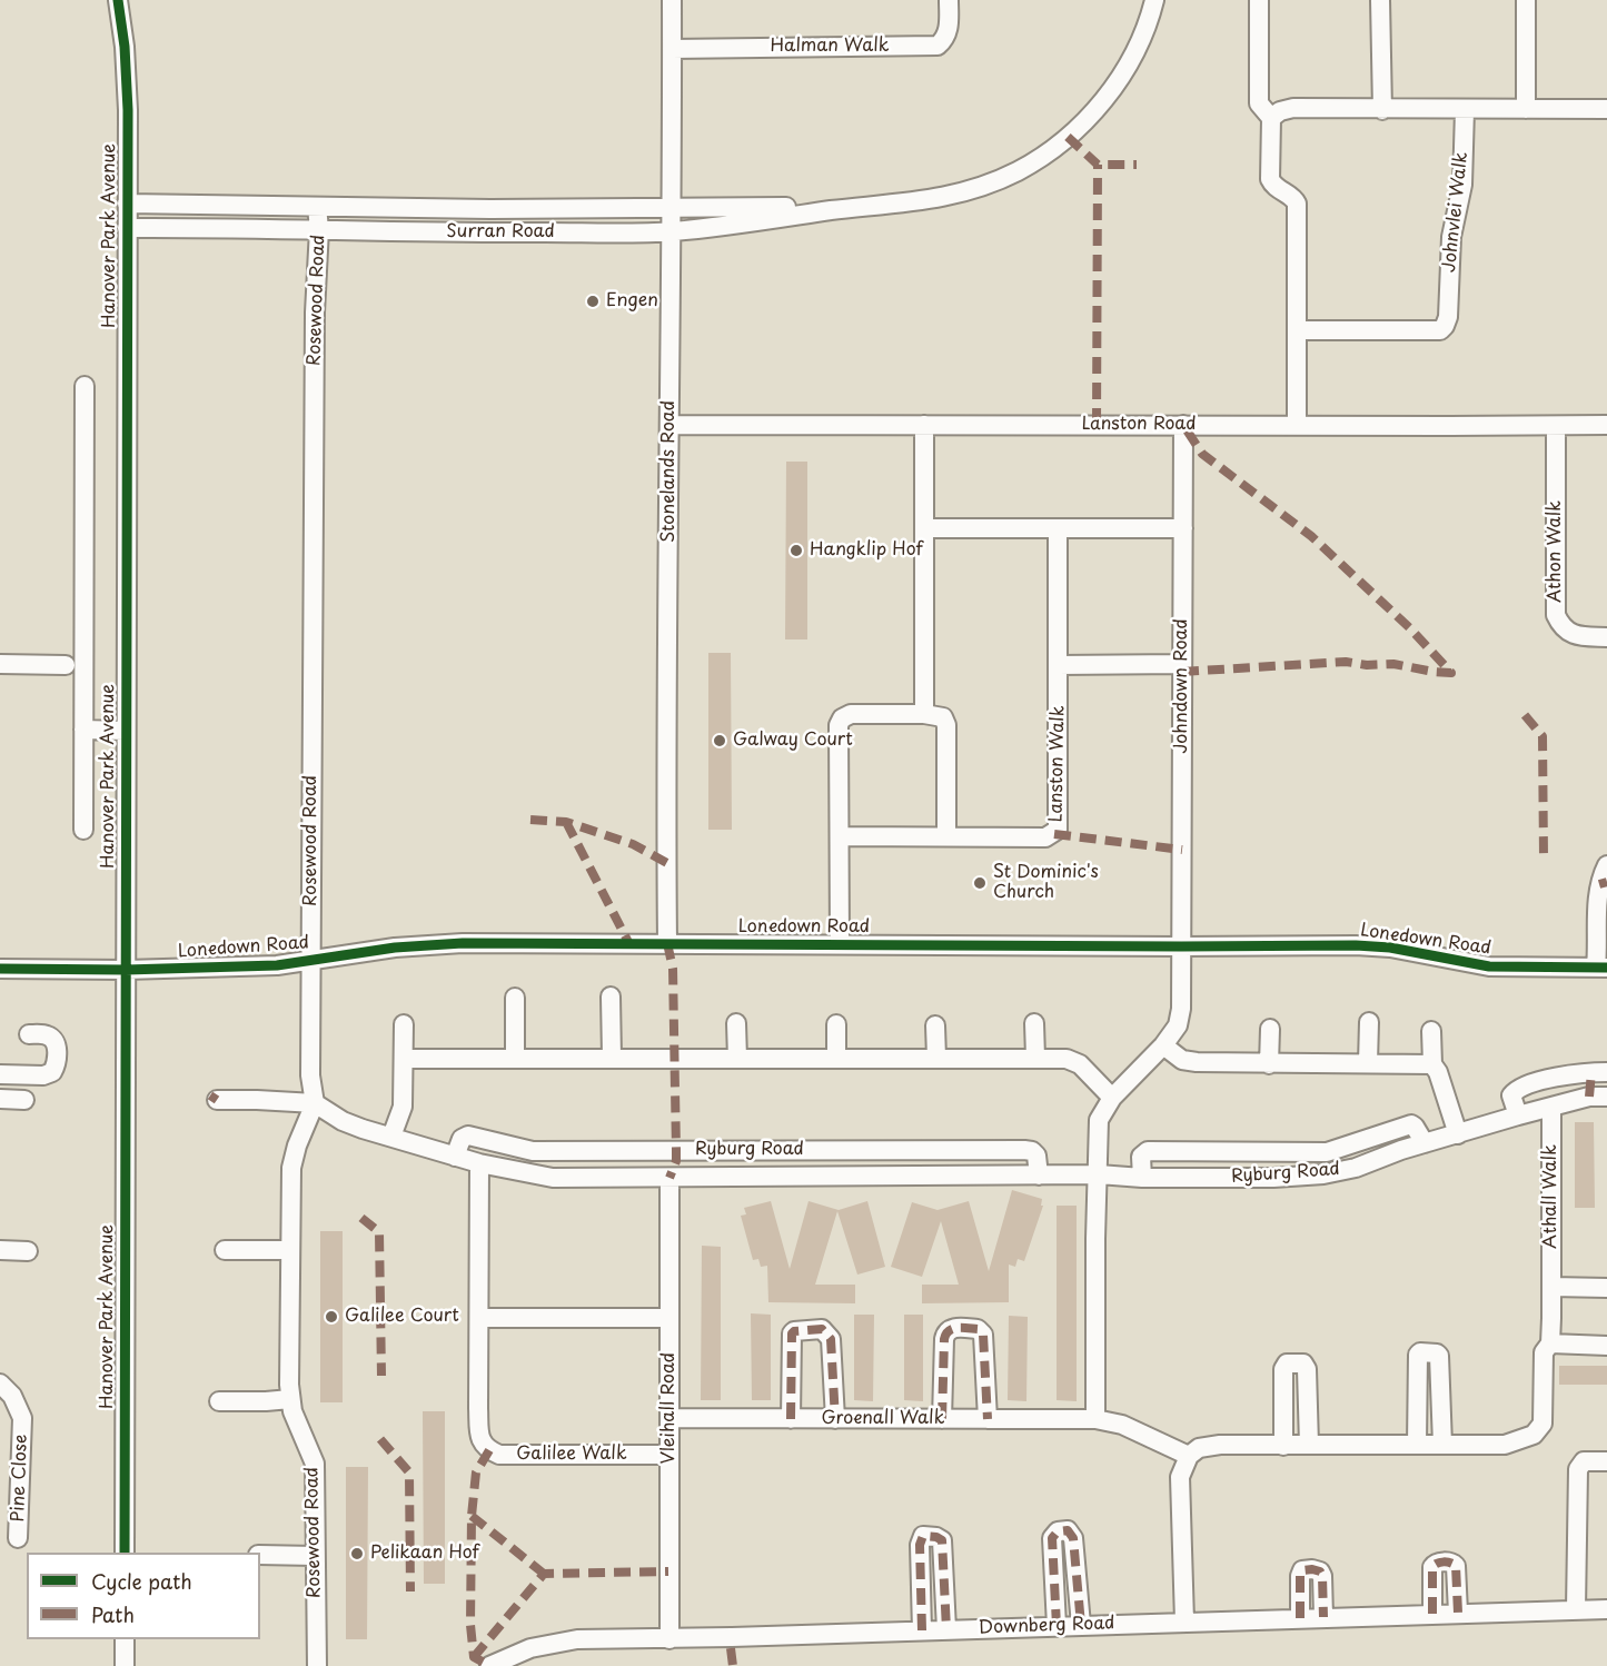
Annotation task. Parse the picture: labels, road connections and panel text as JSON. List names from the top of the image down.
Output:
{
  "streets": {
    "street": [
      "Halman Walk",
      "Johnvlei Walk",
      "Surran Road",
      "Hanover Park Avenue",
      "Rosewood Road",
      "Lanston Road",
      "Stonelands Road",
      "Athon Walk",
      "Johndown Road",
      "Lanston Walk",
      "Lonedown Road",
      "Ryburg Road",
      "Athall Walk",
      "Vleihall Road",
      "Groenall Walk",
      "Galilee Walk",
      "Pine Close",
      "Downberg Road"
    ]
  },
  "crossings": [
    ["Halman Walk", "Stonelands Road"],
    ["Surran Road", "Hanover Park Avenue"],
    ["Surran Road", "Rosewood Road"],
    ["Surran Road", "Stonelands Road"],
    ["Hanover Park Avenue", "Lonedown Road"],
    ["Rosewood Road", "Lonedown Road"],
    ["Rosewood Road", "Ryburg Road"],
    ["Lanston Road", "Stonelands Road"],
    ["Lanston Road", "Athon Walk"],
    ["Lanston Road", "Johndown Road"],
    ["Stonelands Road", "Lonedown Road"],
    ["Johndown Road", "Lonedown Road"],
    ["Johndown Road", "Ryburg Road"],
    ["Ryburg Road", "Athall Walk"],
    ["Ryburg Road", "Vleihall Road"],
    ["Ryburg Road", "Galilee Walk"],
    ["Athall Walk", "Groenall Walk"],
    ["Vleihall Road", "Groenall Walk"],
    ["Vleihall Road", "Galilee Walk"],
    ["Vleihall Road", "Downberg Road"]
  ],
  "places": [
    "Engen",
    "Hangklip Hof",
    "Galway Court",
    "St Dominic's Church",
    "Galilee Court",
    "Pelikaan Hof"
  ],
  "legend": ["Cycle path", "Path"]
}
